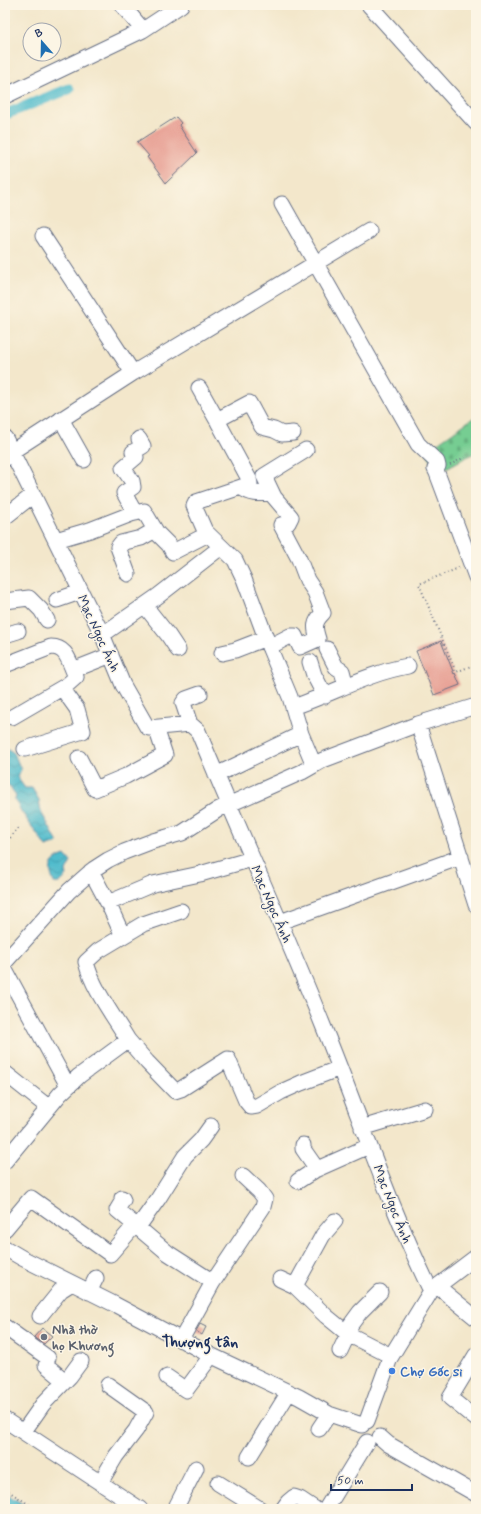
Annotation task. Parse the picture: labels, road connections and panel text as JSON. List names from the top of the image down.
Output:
{
  "streets": {
    "street": ["Mạc Ngọc Ánh"]
  },
  "districts": ["Thượng tân"],
  "places": ["Nhà thờ họ Khương", "Chợ Gốc si"],
  "scale_bar": "50 m",
  "north": "top"
}
